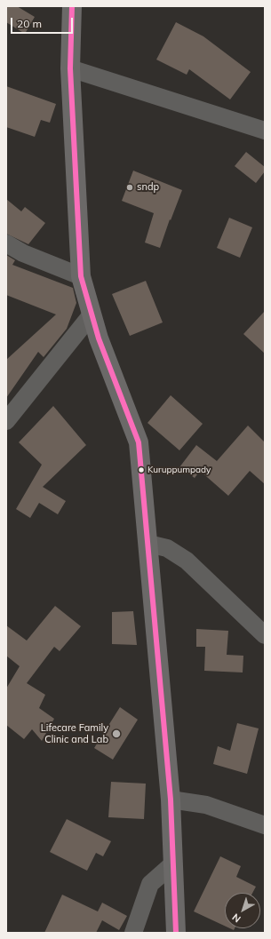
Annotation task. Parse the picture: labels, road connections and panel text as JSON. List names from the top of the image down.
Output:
{
  "places": ["sndp", "Kuruppumpady", "Lifecare Family Clinic and Lab"],
  "scale_bar": "20 m",
  "north": "bottom left"
}
